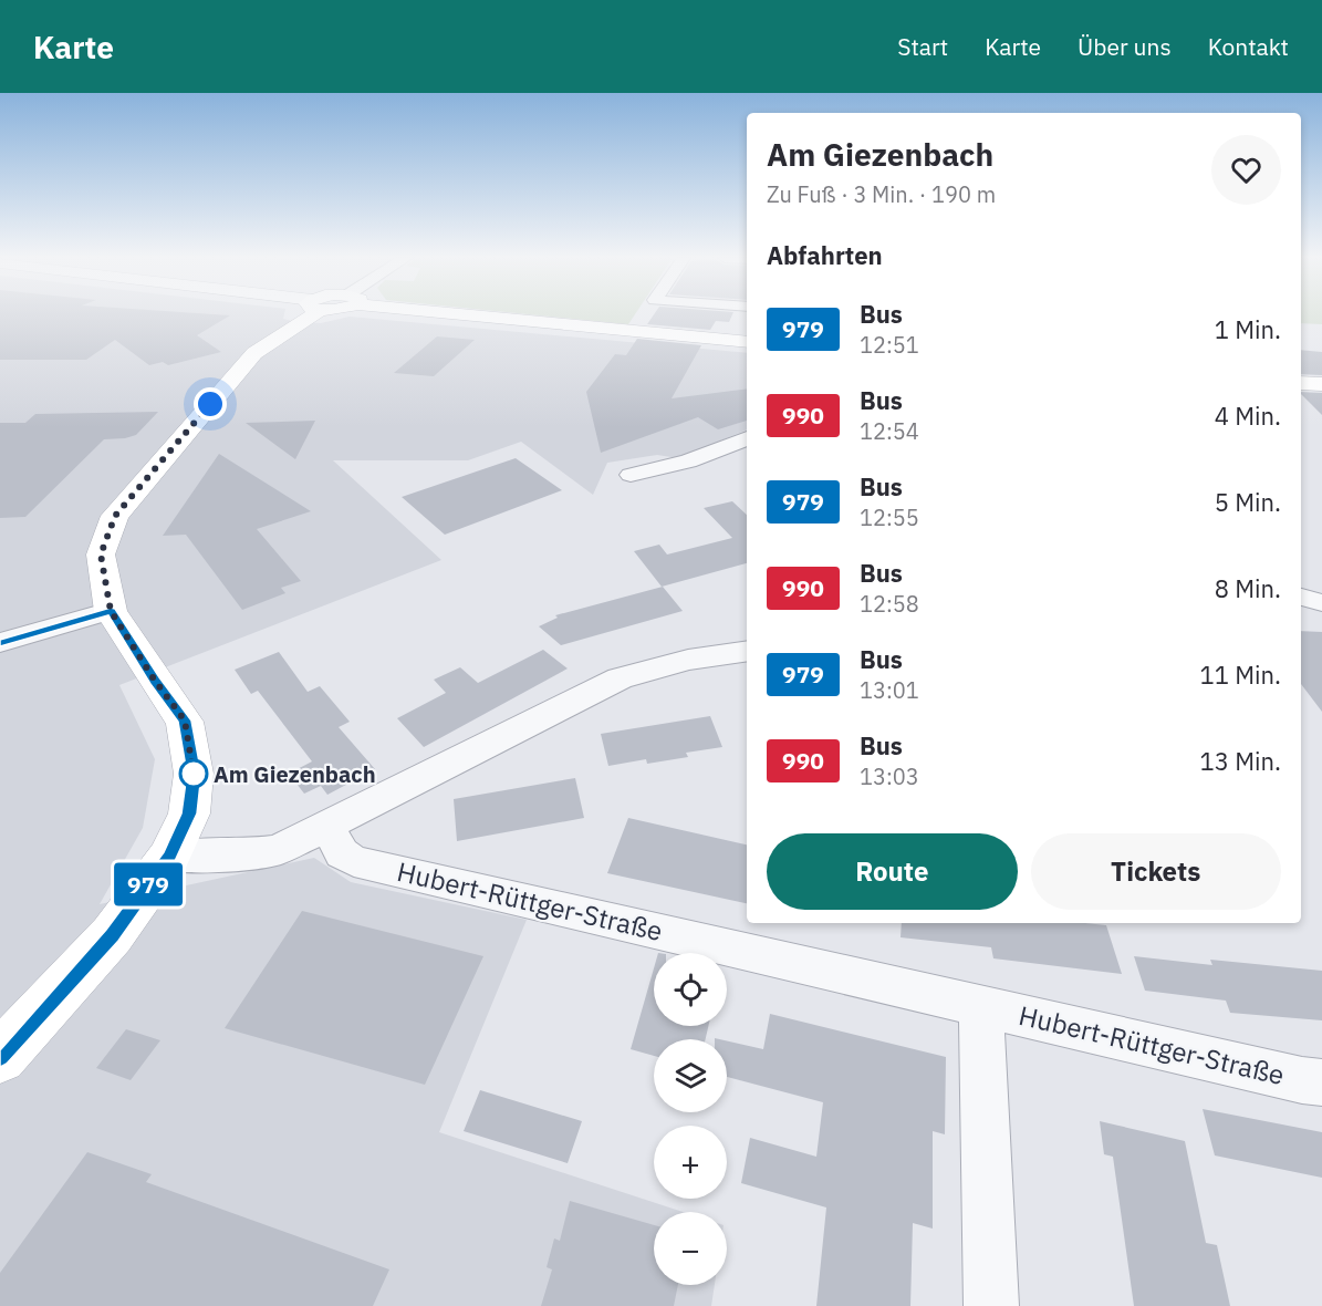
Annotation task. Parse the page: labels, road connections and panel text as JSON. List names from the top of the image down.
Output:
{
  "streets": {
    "street": ["Hubert-Rüttger-Straße"]
  },
  "places": ["Am Giezenbach"],
  "lines": ["bus line 979"],
  "page": {
    "header": "Karte",
    "nav": [
      "Start",
      "Karte",
      "Über uns",
      "Kontakt"
    ],
    "on_map": "979",
    "heading": [
      ["Am Giezenbach", "Zu Fuß · 3 Min. · 190 m"],
      "Abfahrten"
    ],
    "list": [
      {
        "mark": "979",
        "name": "Bus",
        "note": "12:51",
        "value": "1 Min."
      },
      {
        "mark": "990",
        "name": "Bus",
        "note": "12:54",
        "value": "4 Min."
      },
      {
        "mark": "979",
        "name": "Bus",
        "note": "12:55",
        "value": "5 Min."
      },
      {
        "mark": "990",
        "name": "Bus",
        "note": "12:58",
        "value": "8 Min."
      },
      {
        "mark": "979",
        "name": "Bus",
        "note": "13:01",
        "value": "11 Min."
      },
      {
        "mark": "990",
        "name": "Bus",
        "note": "13:03",
        "value": "13 Min."
      }
    ],
    "buttons": ["Route", "Tickets"],
    "map_buttons": ["+", "−"]
  }
}
